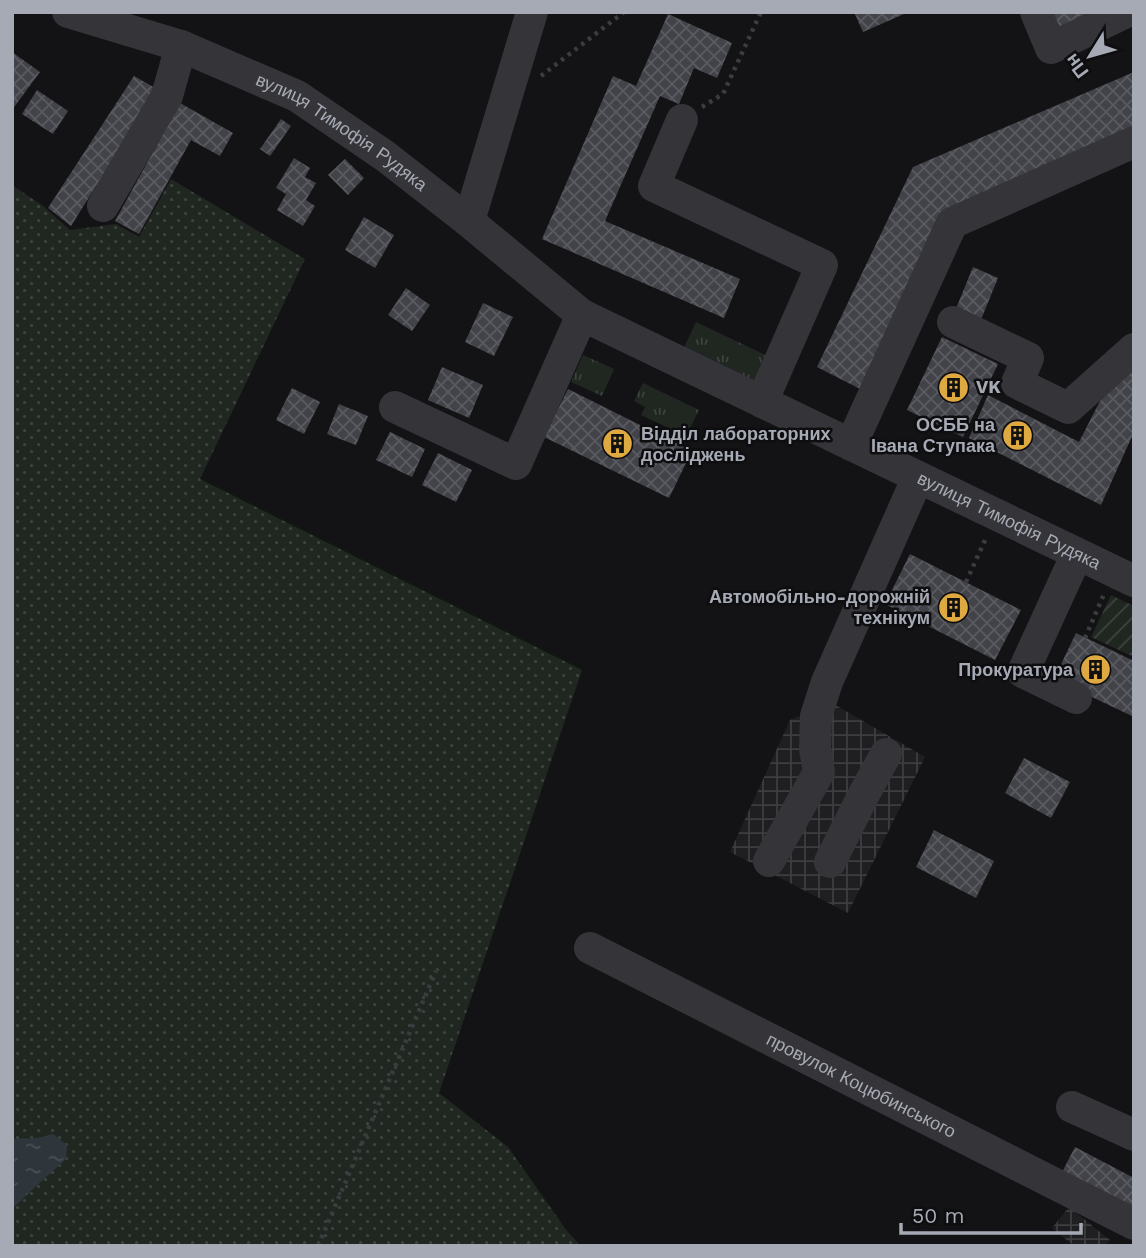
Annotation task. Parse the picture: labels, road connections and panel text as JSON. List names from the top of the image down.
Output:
{
  "streets": {
    "street": ["вулиця Тимофія Рудяка", "провулок Коцюбинського"]
  },
  "places": {
    "building": [
      "VK",
      "ОСББ на Івана Ступака",
      "Відділ лабораторних досліджень",
      "Автомобільно-дорожній технікум",
      "Прокуратура"
    ]
  },
  "scale_bar": "50 m",
  "north": "bottom left"
}
